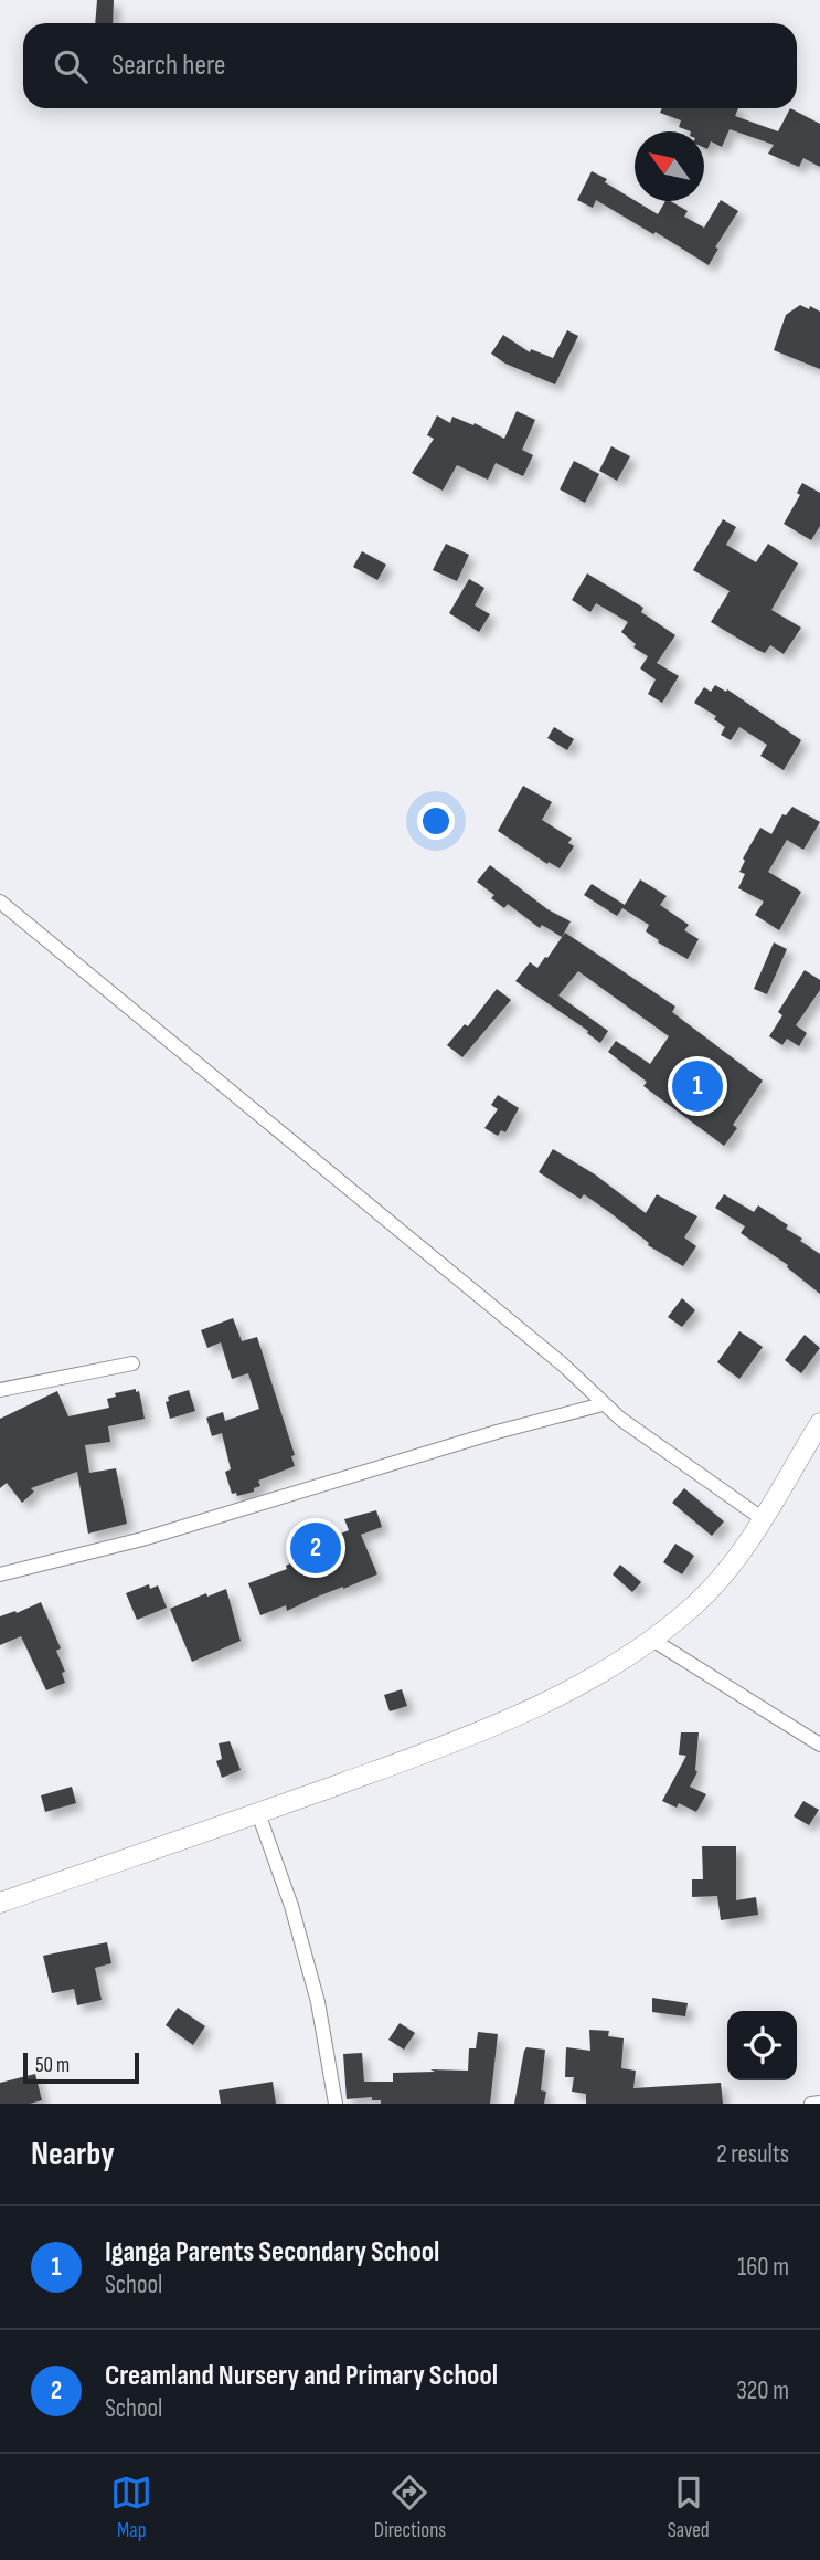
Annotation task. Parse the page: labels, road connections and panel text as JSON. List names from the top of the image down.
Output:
{
  "scale_bar": "50 m",
  "north": "top left",
  "page": {
    "search": "Search here",
    "pins": ["1", "2"],
    "scale": "50 m",
    "heading": ["Nearby", "2 results"],
    "list": [
      {
        "mark": "1",
        "name": "Iganga Parents Secondary School",
        "note": "School",
        "value": "160 m"
      },
      {
        "mark": "2",
        "name": "Creamland Nursery and Primary School",
        "note": "School",
        "value": "320 m"
      }
    ],
    "nav": ["Map", "Directions", "Saved"]
  }
}
